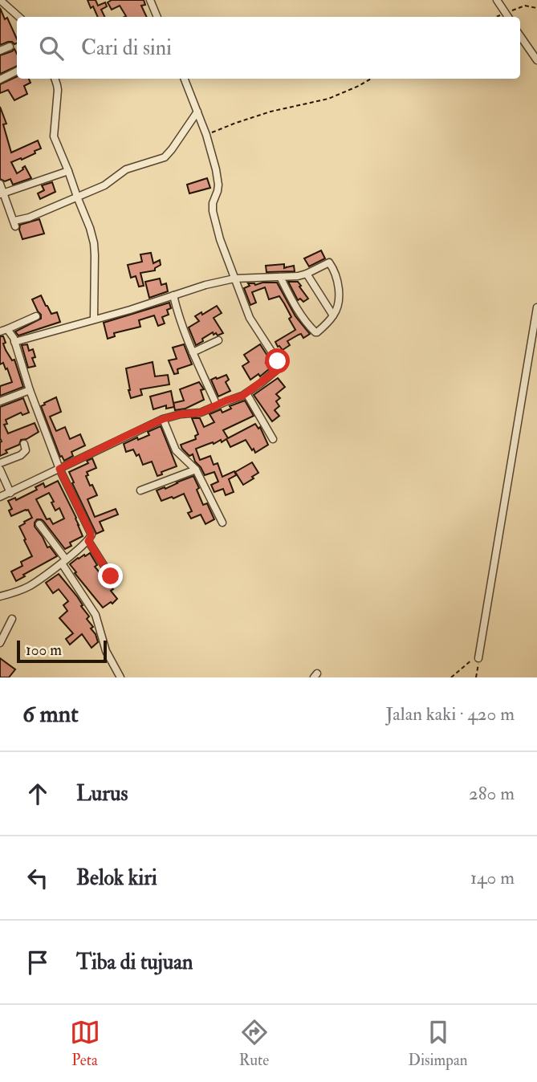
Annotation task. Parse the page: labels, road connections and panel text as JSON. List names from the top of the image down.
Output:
{
  "scale_bar": "100 m",
  "page": {
    "search": "Cari di sini",
    "scale": "100 m",
    "heading": ["6 mnt", "Jalan kaki · 420 m"],
    "list": [
      ["Lurus", "280 m"],
      ["Belok kiri", "140 m"],
      "Tiba di tujuan"
    ],
    "nav": ["Peta", "Rute", "Disimpan"]
  }
}
